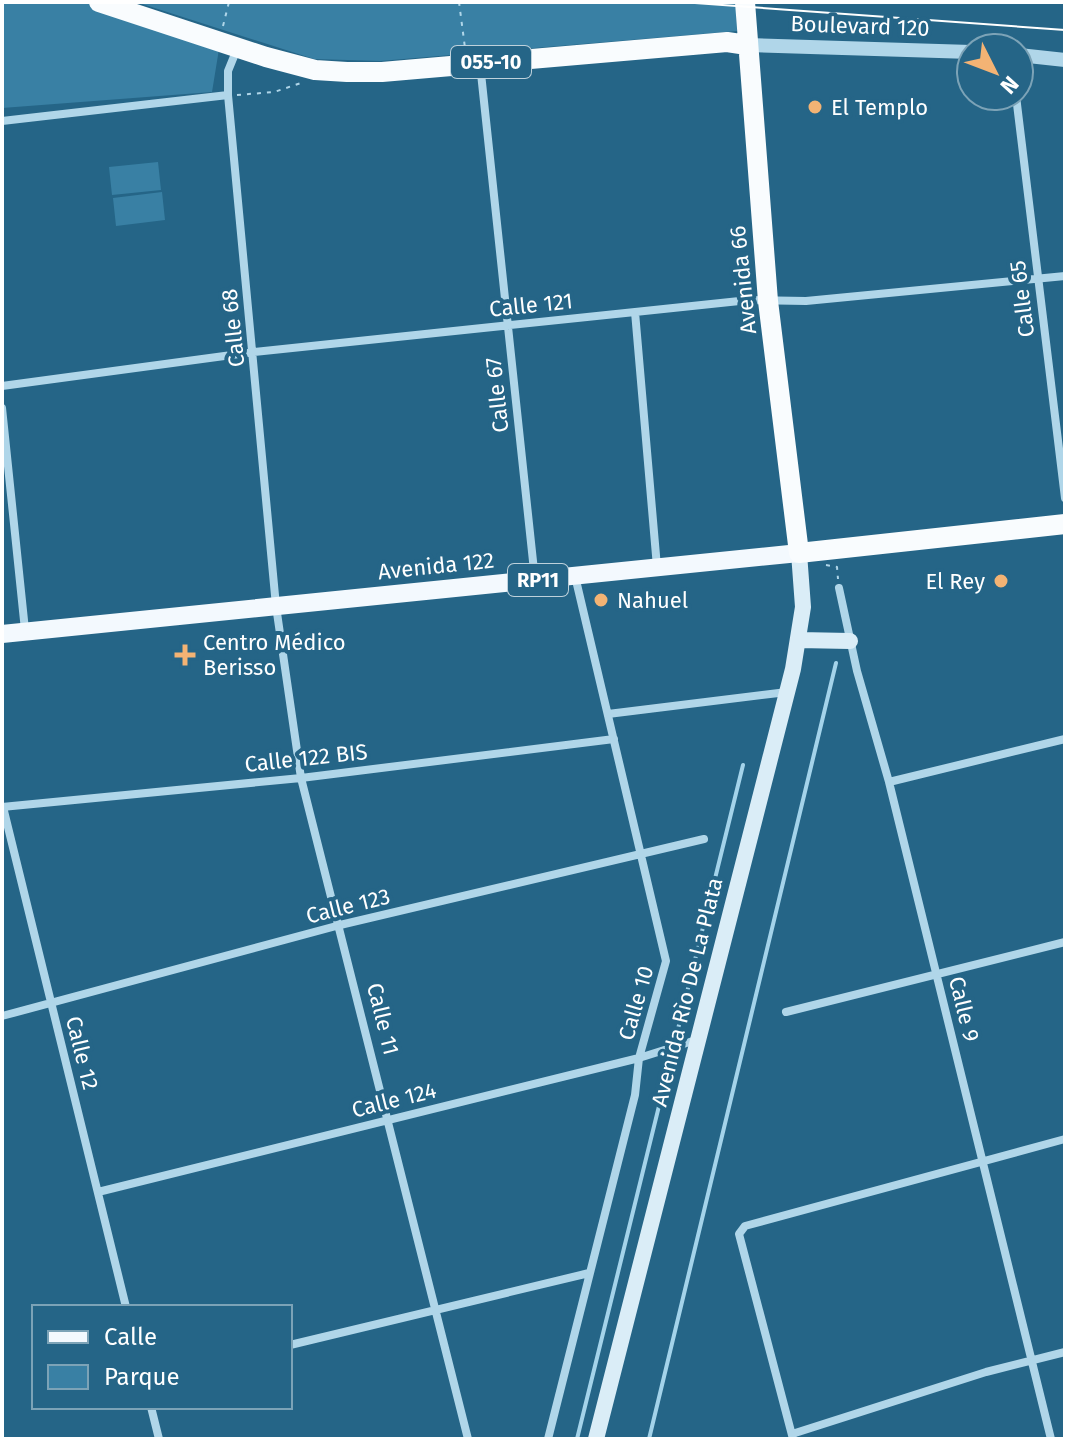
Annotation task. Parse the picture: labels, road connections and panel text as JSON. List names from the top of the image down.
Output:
{
  "streets": {
    "highway": [
      "055-10",
      "Avenida 66",
      "Avenida 122",
      "RP11"
    ],
    "main road": ["Avenida Rìo De La Plata"],
    "street": [
      "Boulevard 120",
      "Calle 65",
      "Calle 121",
      "Calle 68",
      "Calle 67",
      "Calle 122 BIS",
      "Calle 123",
      "Calle 10",
      "Calle 9",
      "Calle 11",
      "Calle 12",
      "Calle 124"
    ]
  },
  "crossings": [
    ["Boulevard 120", "055-10"],
    ["Boulevard 120", "Avenida 66"],
    ["055-10", "Avenida 66"],
    ["055-10", "Calle 68"],
    ["055-10", "Calle 67"],
    ["Avenida 66", "Calle 121"],
    ["Avenida 66", "Avenida 122"],
    ["Avenida 66", "Avenida Rìo De La Plata"],
    ["Calle 65", "Calle 121"],
    ["Calle 121", "Calle 68"],
    ["Calle 121", "Calle 67"],
    ["Calle 68", "Avenida 122"],
    ["Calle 68", "Calle 11"],
    ["Calle 67", "Avenida 122"],
    ["Avenida 122", "Avenida Rìo De La Plata"],
    ["Avenida 122", "Calle 10"],
    ["Avenida 122", "Calle 11"],
    ["Calle 122 BIS", "Calle 10"],
    ["Calle 122 BIS", "Calle 11"],
    ["Calle 122 BIS", "Calle 12"],
    ["Calle 123", "Calle 10"],
    ["Calle 123", "Calle 11"],
    ["Calle 123", "Calle 12"],
    ["Avenida Rìo De La Plata", "Calle 124"],
    ["Calle 10", "Calle 124"],
    ["Calle 11", "Calle 124"],
    ["Calle 12", "Calle 124"]
  ],
  "places": {
    "other": ["El Templo", "El Rey", "Nahuel"],
    "health": ["Centro Médico Berisso"]
  },
  "legend": ["Calle", "Parque"],
  "north": "bottom right"
}
